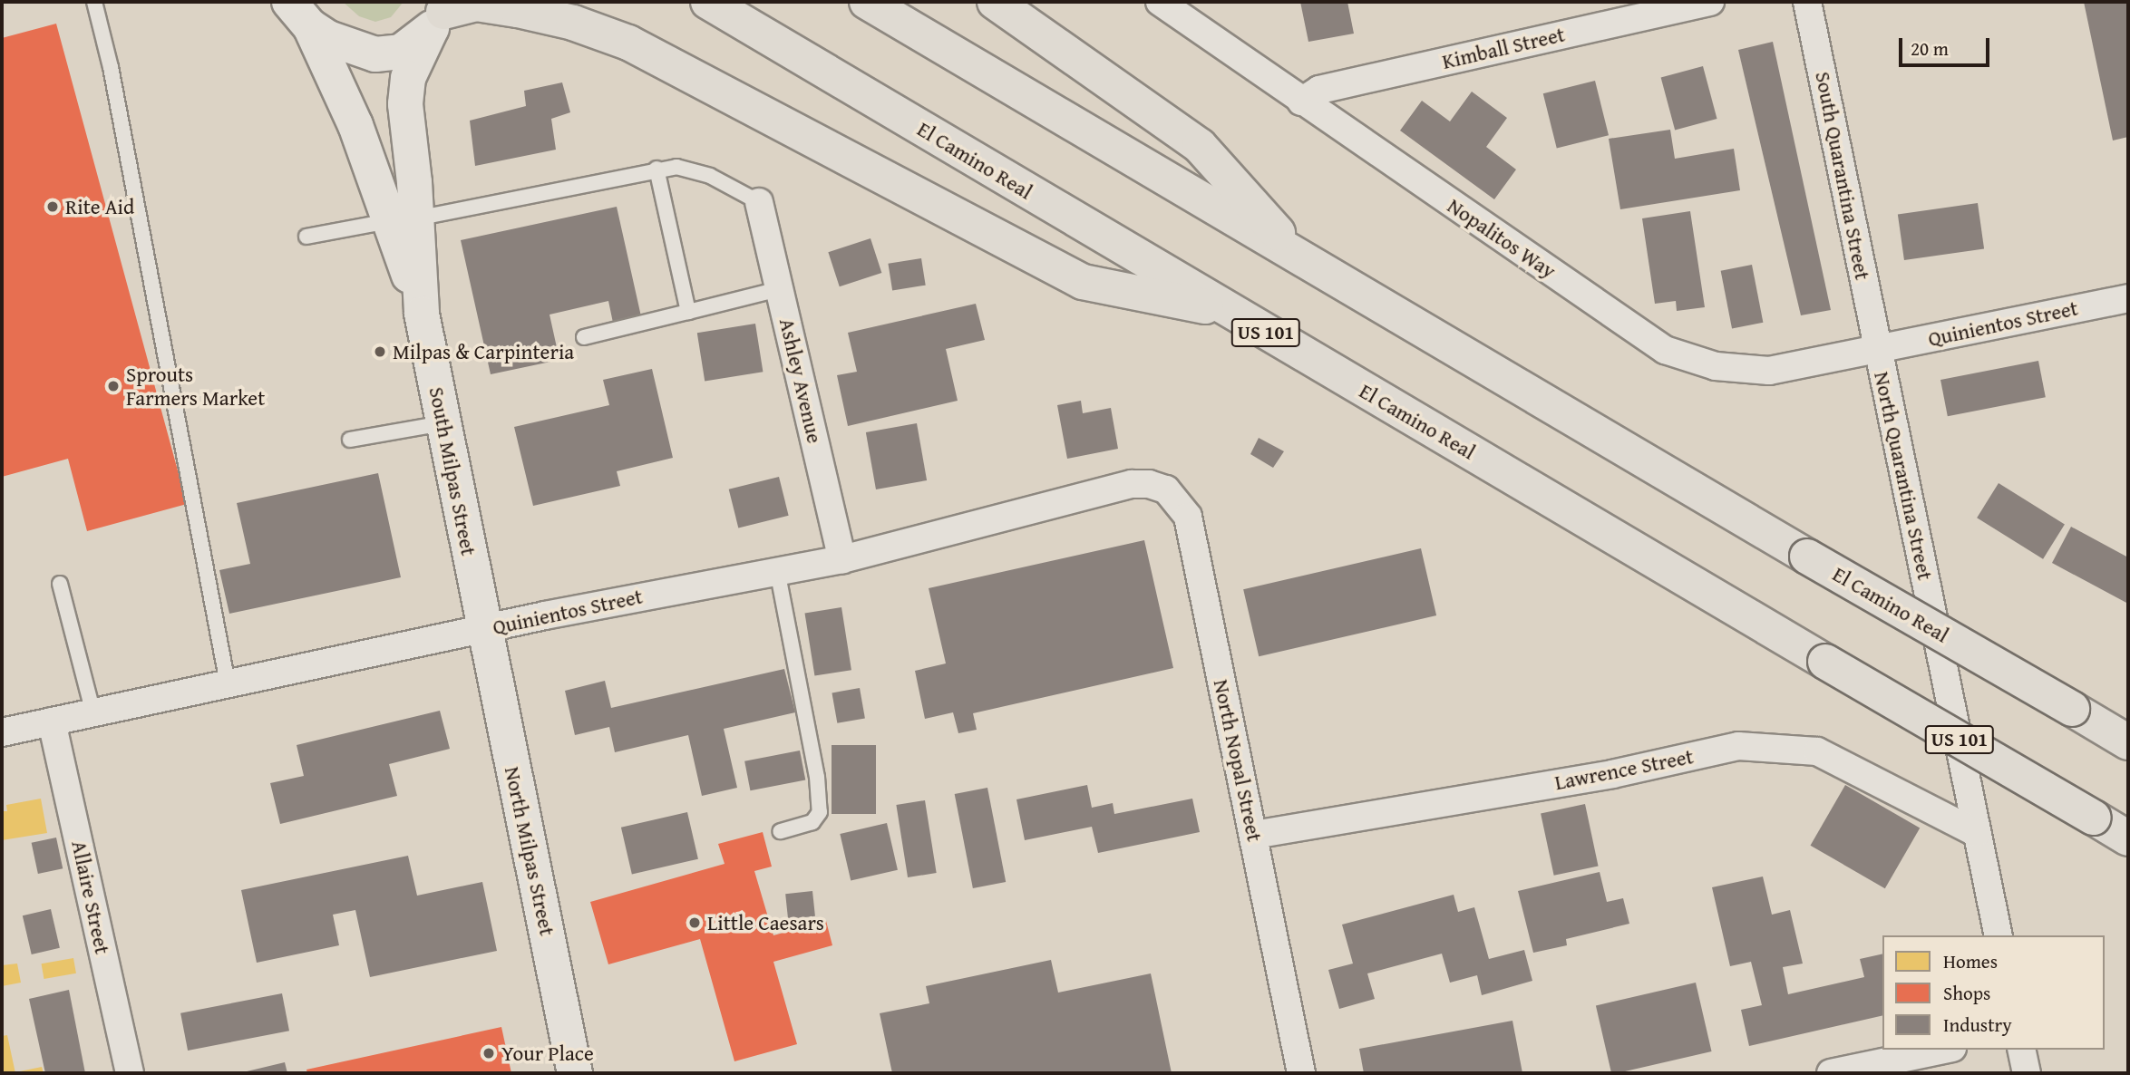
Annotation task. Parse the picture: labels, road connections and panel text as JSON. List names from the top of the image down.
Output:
{
  "streets": {
    "highway": ["El Camino Real", "US 101"],
    "main road": ["South Milpas Street", "North Milpas Street"],
    "street": [
      "Kimball Street",
      "South Quarantina Street",
      "Nopalitos Way",
      "Quinientos Street",
      "Ashley Avenue",
      "North Quarantina Street",
      "North Nopal Street",
      "Lawrence Street",
      "Allaire Street"
    ]
  },
  "crossings": [
    ["Kimball Street", "Nopalitos Way"],
    ["South Quarantina Street", "Nopalitos Way"],
    ["South Quarantina Street", "Quinientos Street"],
    ["South Quarantina Street", "North Quarantina Street"],
    ["Nopalitos Way", "Quinientos Street"],
    ["Nopalitos Way", "North Quarantina Street"],
    ["Quinientos Street", "Ashley Avenue"],
    ["Quinientos Street", "South Milpas Street"],
    ["Quinientos Street", "North Quarantina Street"],
    ["Quinientos Street", "North Nopal Street"],
    ["Quinientos Street", "North Milpas Street"],
    ["Quinientos Street", "Allaire Street"],
    ["South Milpas Street", "North Milpas Street"],
    ["North Quarantina Street", "Lawrence Street"],
    ["North Nopal Street", "Lawrence Street"]
  ],
  "places": [
    "Rite Aid",
    "Milpas & Carpinteria",
    "Sprouts Farmers Market",
    "Little Caesars",
    "Your Place"
  ],
  "legend": ["Homes", "Shops", "Industry"],
  "scale_bar": "20 m"
}
